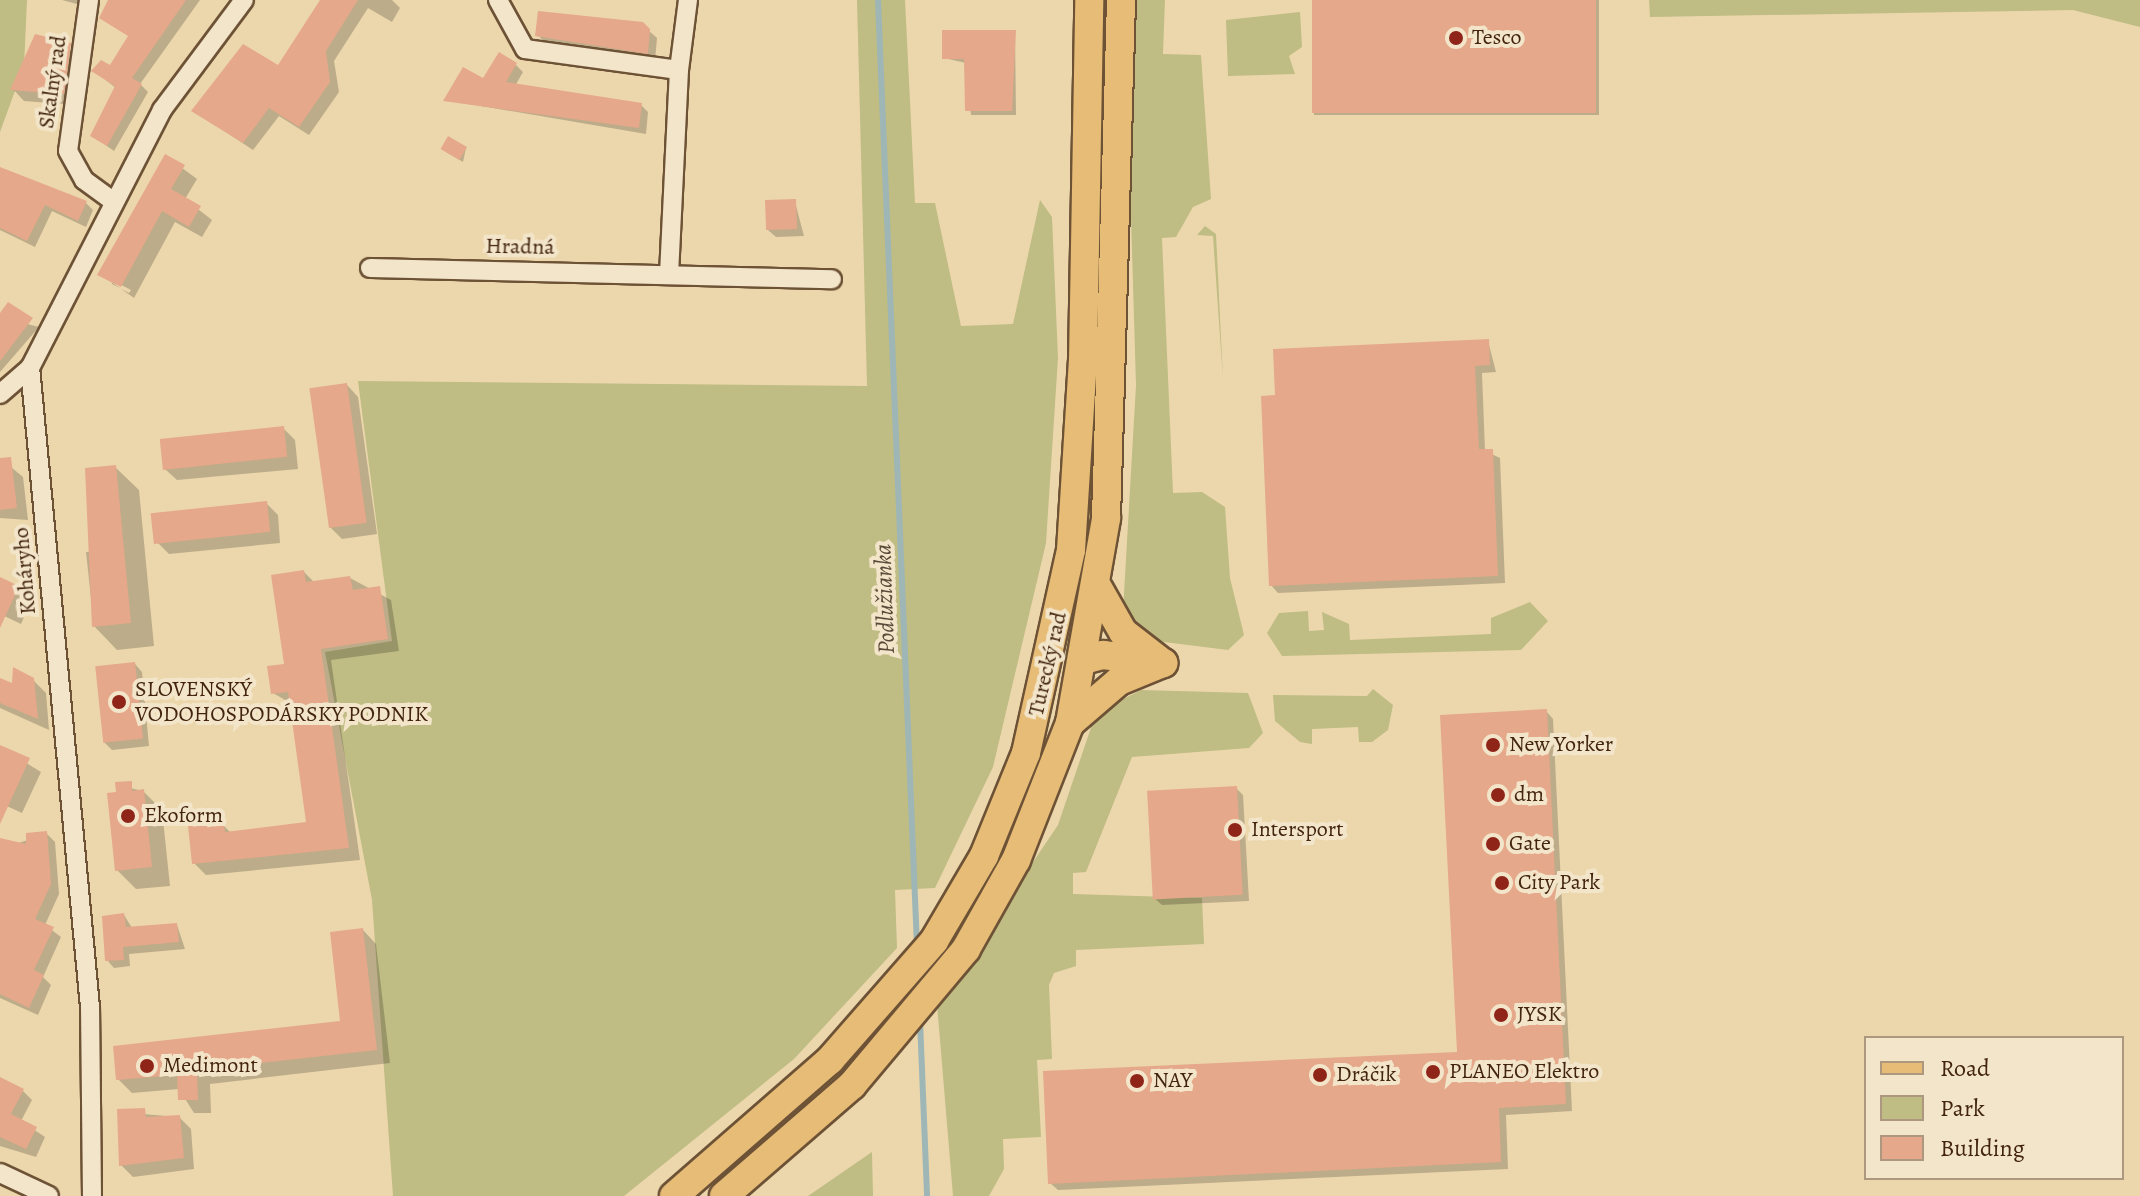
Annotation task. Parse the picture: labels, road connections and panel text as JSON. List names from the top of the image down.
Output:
{
  "streets": {
    "main road": ["Turecký rad"],
    "street": ["Skalný rad", "Hradná", "Koháryho"]
  },
  "water": ["Podlužianka"],
  "places": [
    "Tesco",
    "SLOVENSKÝ VODOHOSPODÁRSKY PODNIK",
    "New Yorker",
    "dm",
    "Ekoform",
    "Intersport",
    "Gate",
    "City Park",
    "JYSK",
    "Medimont",
    "PLANEO Elektro",
    "Dráčik",
    "NAY"
  ],
  "legend": ["Road", "Park", "Building"]
}
